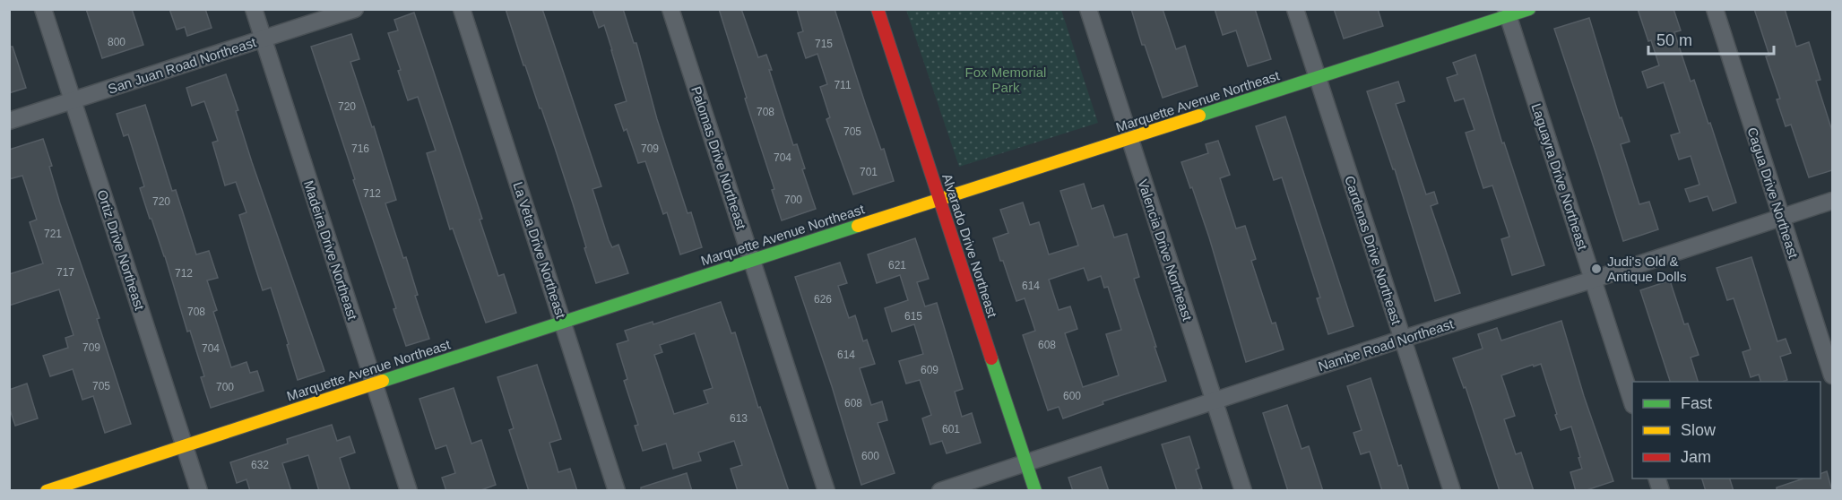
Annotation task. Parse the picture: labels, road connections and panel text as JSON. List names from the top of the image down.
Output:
{
  "streets": {
    "street": [
      "San Juan Road Northeast",
      "Marquette Avenue Northeast",
      "Palomas Drive Northeast",
      "Laguayra Drive Northeast",
      "Cagua Drive Northeast",
      "Alvarado Drive Northeast",
      "Ortiz Drive Northeast",
      "Madeira Drive Northeast",
      "La Veta Drive Northeast",
      "Valencia Drive Northeast",
      "Cardenas Drive Northeast",
      "Nambe Road Northeast"
    ]
  },
  "crossings": [
    ["San Juan Road Northeast", "Ortiz Drive Northeast"],
    ["San Juan Road Northeast", "Madeira Drive Northeast"],
    ["Marquette Avenue Northeast", "Palomas Drive Northeast"],
    ["Marquette Avenue Northeast", "Laguayra Drive Northeast"],
    ["Marquette Avenue Northeast", "Alvarado Drive Northeast"],
    ["Marquette Avenue Northeast", "Ortiz Drive Northeast"],
    ["Marquette Avenue Northeast", "Madeira Drive Northeast"],
    ["Marquette Avenue Northeast", "La Veta Drive Northeast"],
    ["Marquette Avenue Northeast", "Valencia Drive Northeast"],
    ["Marquette Avenue Northeast", "Cardenas Drive Northeast"],
    ["Laguayra Drive Northeast", "Nambe Road Northeast"],
    ["Cagua Drive Northeast", "Nambe Road Northeast"],
    ["Alvarado Drive Northeast", "Nambe Road Northeast"],
    ["Valencia Drive Northeast", "Nambe Road Northeast"],
    ["Cardenas Drive Northeast", "Nambe Road Northeast"]
  ],
  "parks": ["Fox Memorial Park"],
  "places": ["Judi's Old & Antique Dolls"],
  "house_numbers": [
    "800",
    "715",
    "711",
    "720",
    "708",
    "705",
    "716",
    "709",
    "704",
    "701",
    "712",
    "700",
    "720",
    "721",
    "621",
    "717",
    "712",
    "614",
    "626",
    "708",
    "615",
    "608",
    "709",
    "704",
    "614",
    "609",
    "705",
    "700",
    "600",
    "608",
    "613",
    "601",
    "600",
    "632"
  ],
  "legend": ["Fast", "Slow", "Jam"],
  "scale_bar": "50 m"
}
